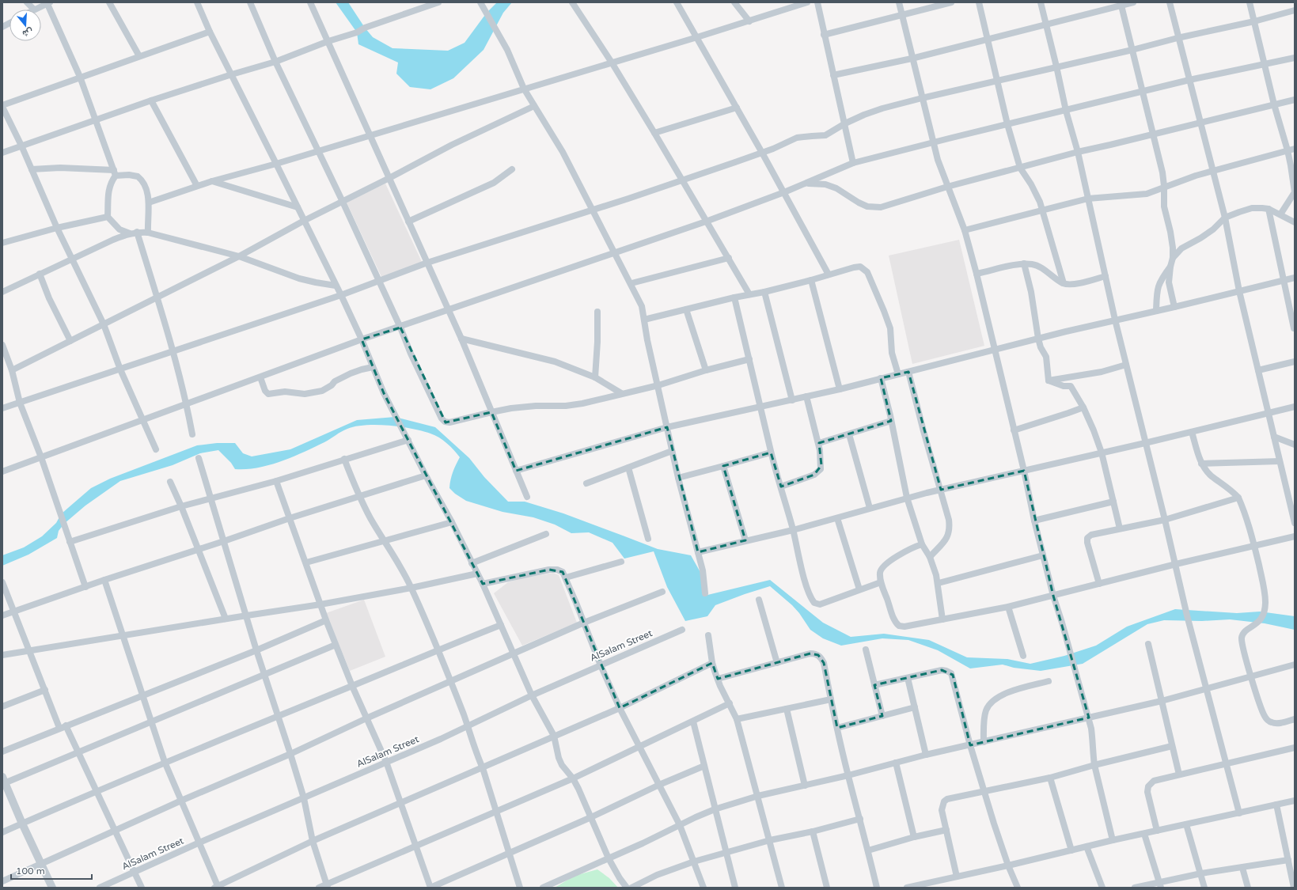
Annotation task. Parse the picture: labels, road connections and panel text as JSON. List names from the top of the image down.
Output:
{
  "streets": {
    "street": ["AlSalam Street"]
  },
  "scale_bar": "100 m",
  "north": "bottom"
}
